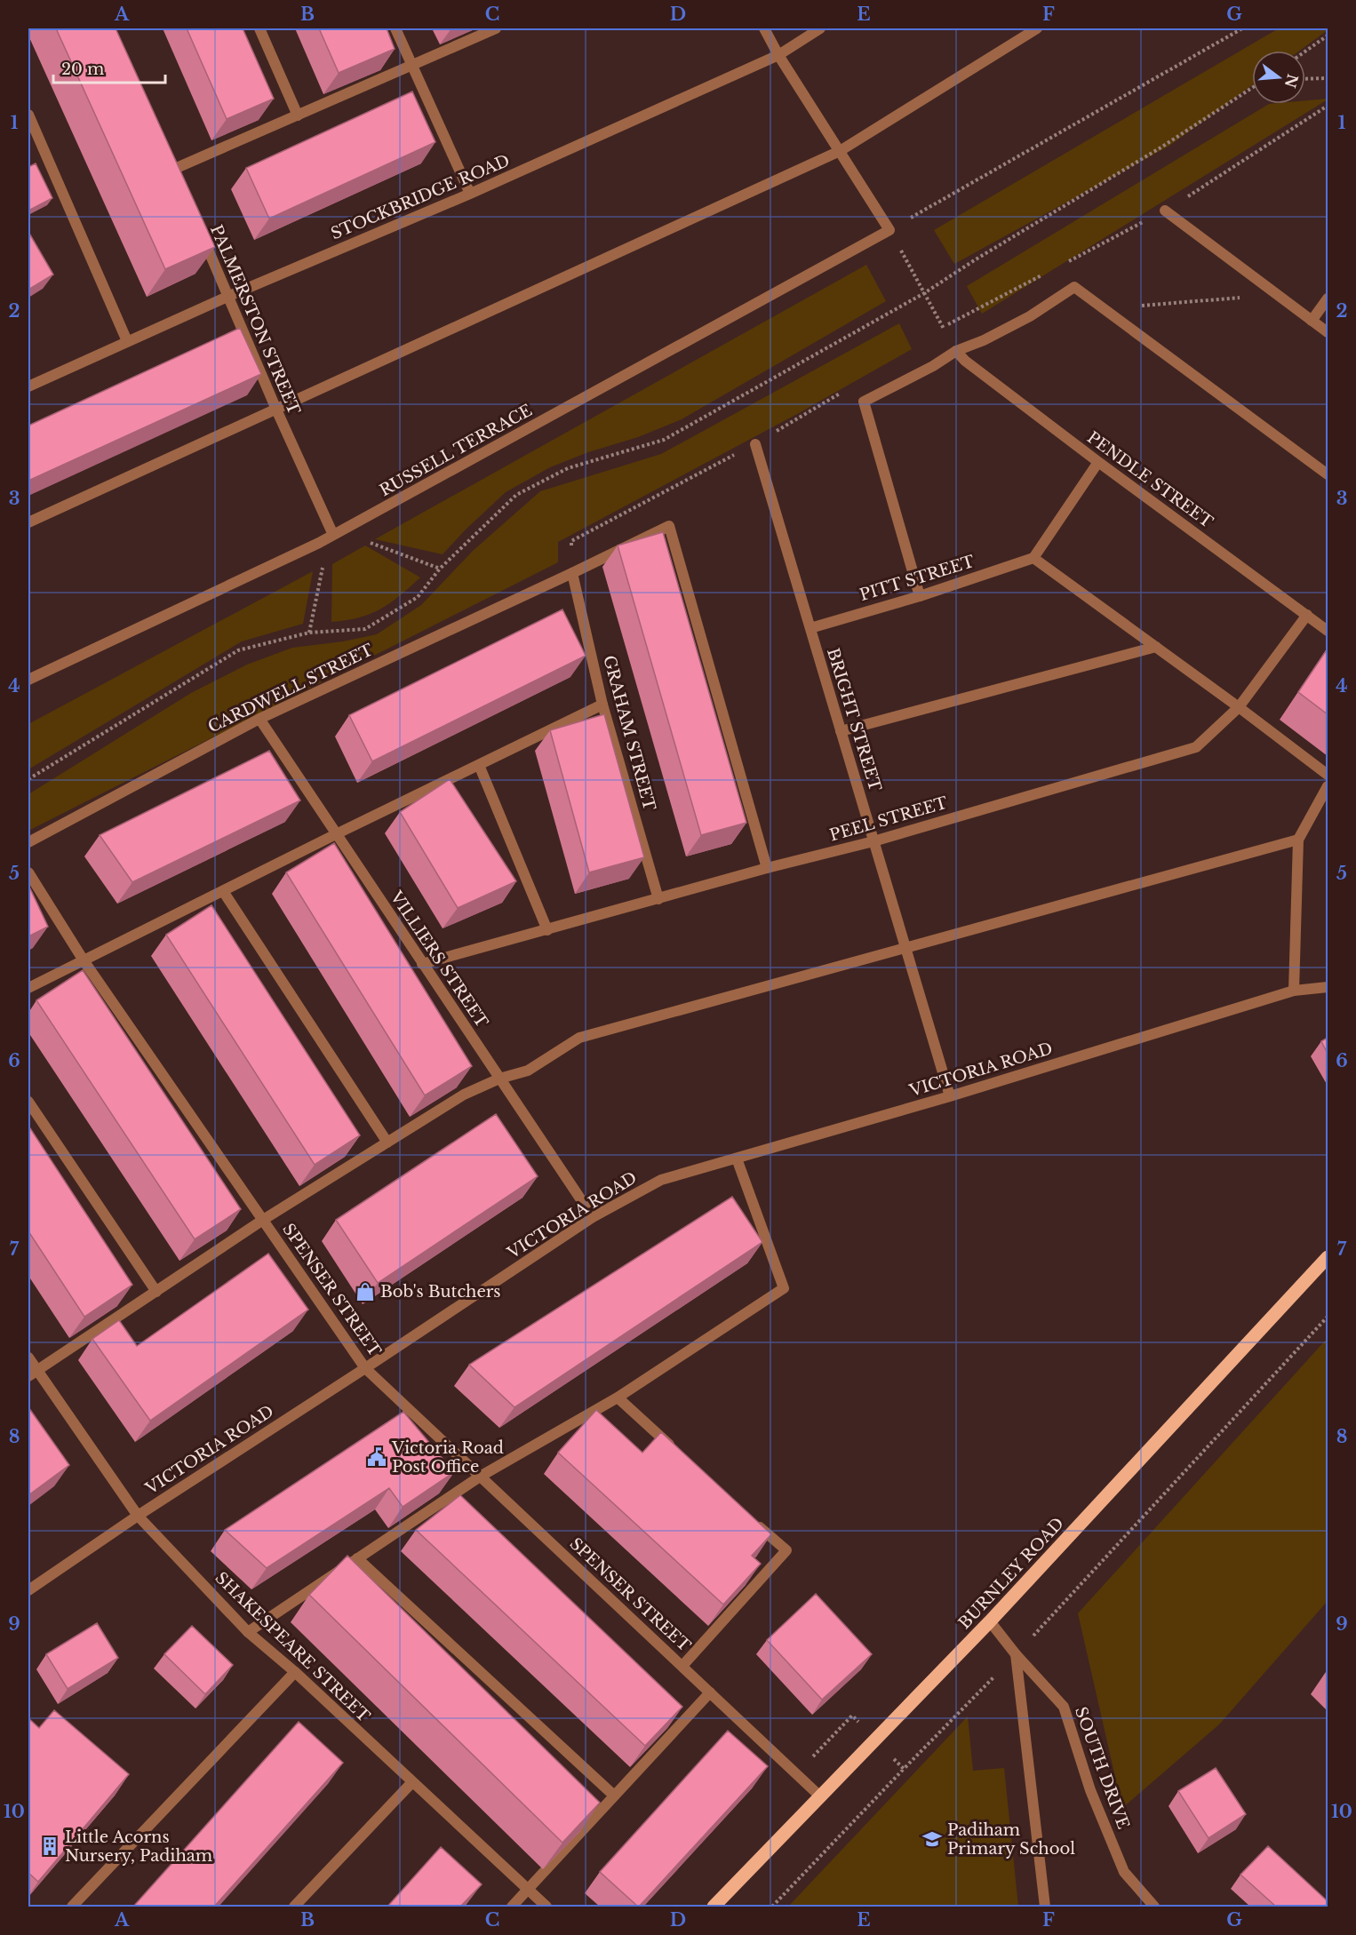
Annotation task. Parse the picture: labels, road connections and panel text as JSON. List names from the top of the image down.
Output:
{
  "streets": {
    "main road": ["BURNLEY ROAD"],
    "street": [
      "STOCKBRIDGE ROAD",
      "PALMERSTON STREET",
      "RUSSELL TERRACE",
      "PENDLE STREET",
      "PITT STREET",
      "CARDWELL STREET",
      "BRIGHT STREET",
      "GRAHAM STREET",
      "PEEL STREET",
      "VILLIERS STREET",
      "VICTORIA ROAD",
      "SPENSER STREET",
      "SHAKESPEARE STREET",
      "SOUTH DRIVE"
    ]
  },
  "crossings": [
    ["STOCKBRIDGE ROAD", "PALMERSTON STREET"],
    ["PALMERSTON STREET", "RUSSELL TERRACE"],
    ["PENDLE STREET", "PEEL STREET"],
    ["PITT STREET", "BRIGHT STREET"],
    ["CARDWELL STREET", "GRAHAM STREET"],
    ["CARDWELL STREET", "PEEL STREET"],
    ["CARDWELL STREET", "VILLIERS STREET"],
    ["BRIGHT STREET", "PEEL STREET"],
    ["BRIGHT STREET", "VICTORIA ROAD"],
    ["GRAHAM STREET", "PEEL STREET"],
    ["PEEL STREET", "VILLIERS STREET"],
    ["VILLIERS STREET", "VICTORIA ROAD"],
    ["VICTORIA ROAD", "SPENSER STREET"],
    ["VICTORIA ROAD", "SHAKESPEARE STREET"],
    ["SPENSER STREET", "BURNLEY ROAD"],
    ["BURNLEY ROAD", "SOUTH DRIVE"]
  ],
  "places": {
    "shop": ["Bob's Butchers"],
    "public building": ["Victoria Road Post Office"],
    "school or university": ["Padiham Primary School"],
    "building": ["Little Acorns Nursery, Padiham"]
  },
  "scale_bar": "20 m",
  "north": "right",
  "grid": {
    "columns": [
      "A",
      "B",
      "C",
      "D",
      "E",
      "F",
      "G"
    ],
    "rows": [
      "1",
      "2",
      "3",
      "4",
      "5",
      "6",
      "7",
      "8",
      "9",
      "10"
    ]
  }
}
